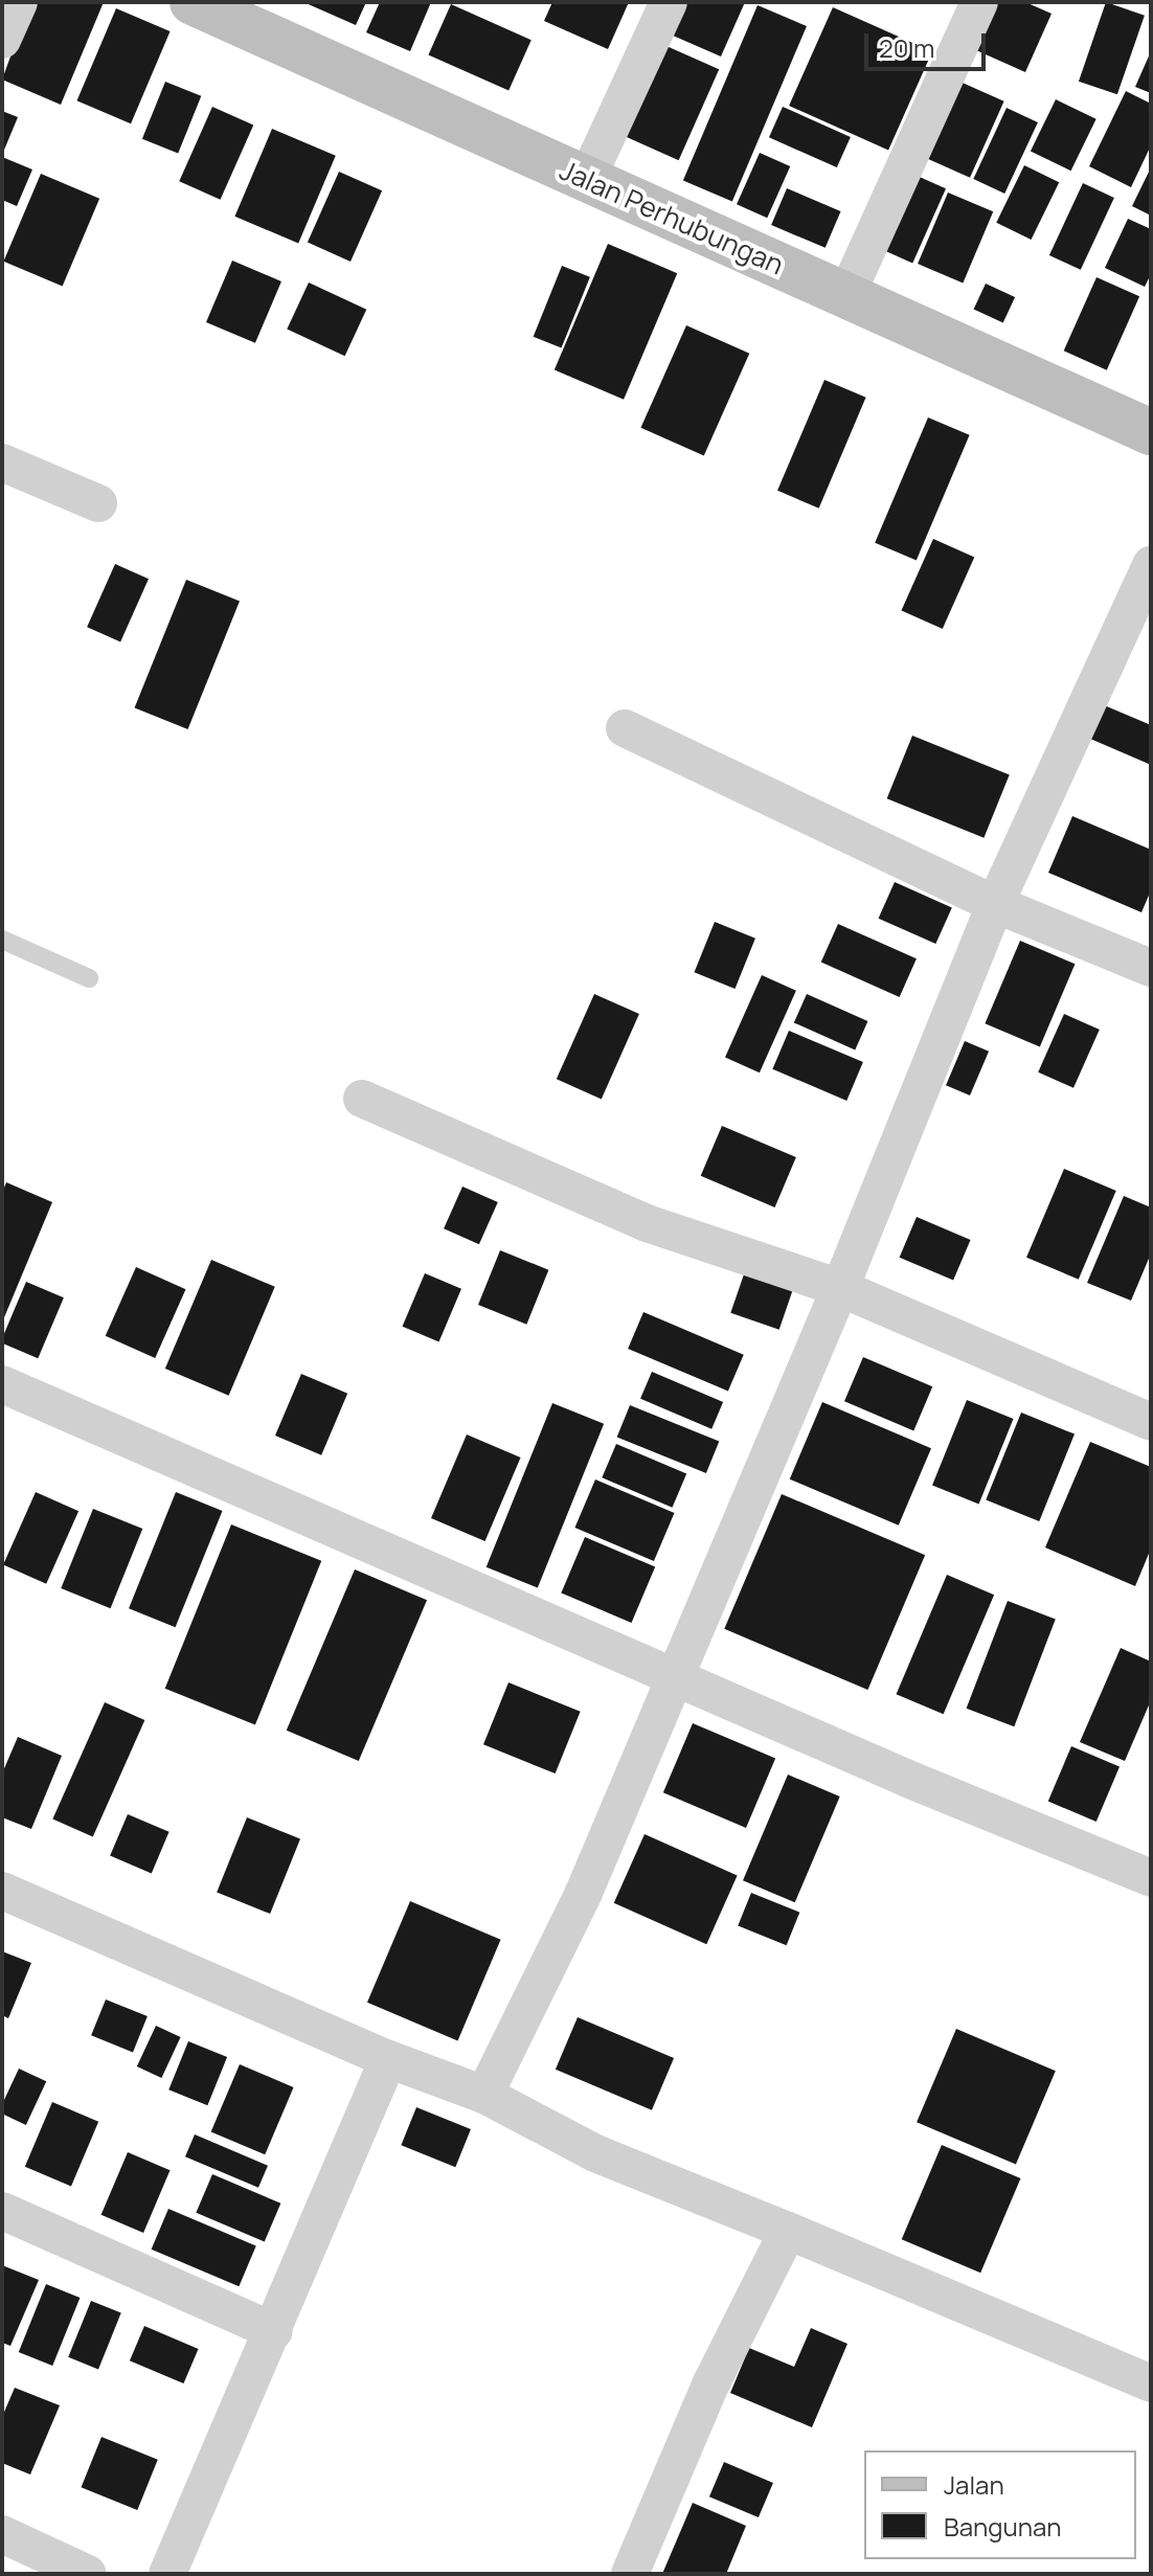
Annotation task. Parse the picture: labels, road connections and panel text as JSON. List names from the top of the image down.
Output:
{
  "streets": {
    "main road": ["Jalan Perhubungan"]
  },
  "legend": ["Jalan", "Bangunan"],
  "scale_bar": "20 m"
}
